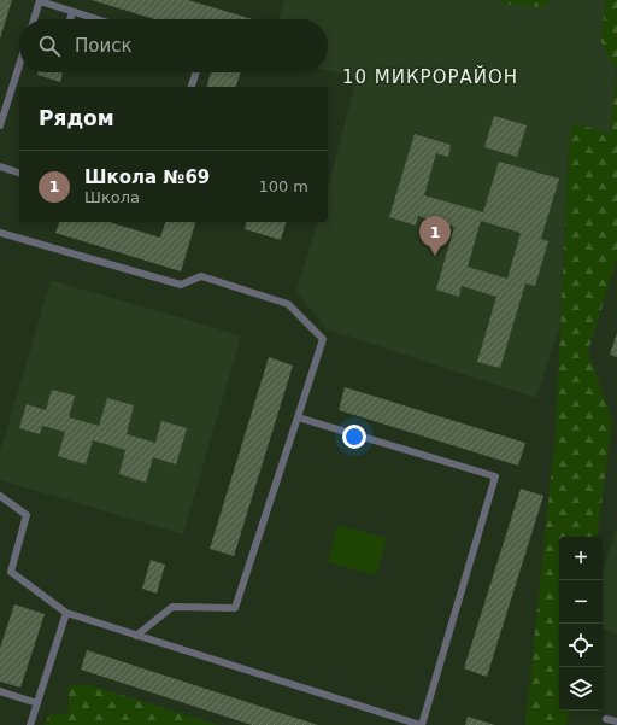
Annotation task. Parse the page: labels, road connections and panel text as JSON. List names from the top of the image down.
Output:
{
  "districts": ["10 МИКРОРАЙОН"],
  "page": {
    "search": "Поиск",
    "heading": "Рядом",
    "list": [
      {
        "mark": "1",
        "name": "Школа №69",
        "note": "Школа",
        "value": "100 m"
      }
    ],
    "pins": "1",
    "map_buttons": ["+", "−"]
  }
}
